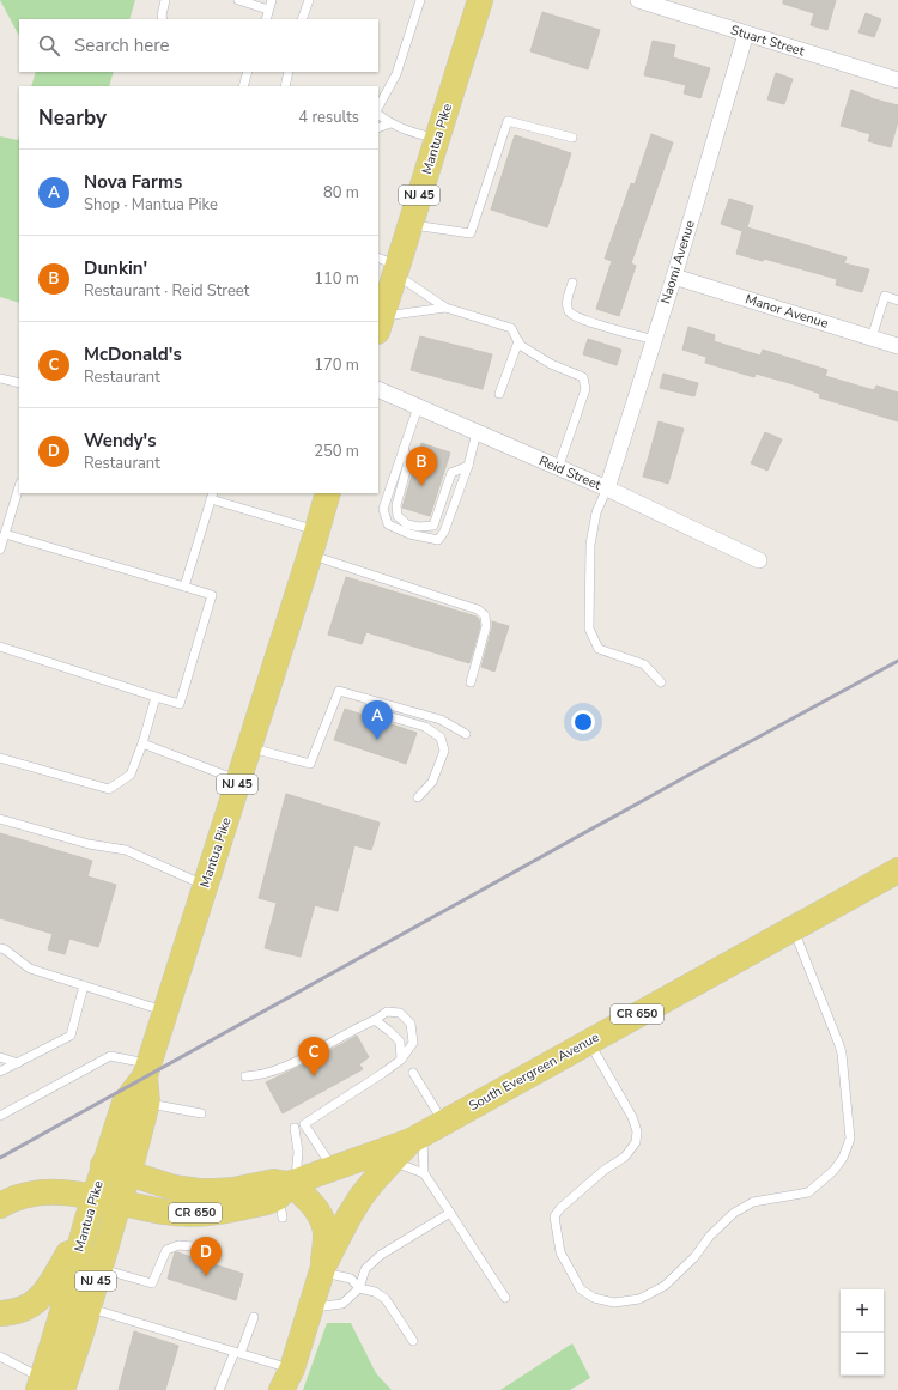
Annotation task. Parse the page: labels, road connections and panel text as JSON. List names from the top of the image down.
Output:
{
  "streets": {
    "main road": [
      "Mantua Pike",
      "NJ 45",
      "CR 650",
      "South Evergreen Avenue"
    ],
    "street": [
      "Stuart Street",
      "Naomi Avenue",
      "Manor Avenue",
      "Reid Street"
    ]
  },
  "crossings": [
    ["Stuart Street", "Naomi Avenue"],
    ["Mantua Pike", "South Evergreen Avenue"],
    ["Naomi Avenue", "Manor Avenue"],
    ["Naomi Avenue", "Reid Street"]
  ],
  "page": {
    "search": "Search here",
    "heading": ["Nearby", "4 results"],
    "list": [
      {
        "mark": "A",
        "name": "Nova Farms",
        "note": "Shop · Mantua Pike",
        "value": "80 m"
      },
      {
        "mark": "B",
        "name": "Dunkin'",
        "note": "Restaurant · Reid Street",
        "value": "110 m"
      },
      {
        "mark": "C",
        "name": "McDonald's",
        "note": "Restaurant",
        "value": "170 m"
      },
      {
        "mark": "D",
        "name": "Wendy's",
        "note": "Restaurant",
        "value": "250 m"
      }
    ],
    "pins": [
      "B",
      "A",
      "C",
      "D"
    ],
    "map_buttons": ["+", "−"]
  }
}
